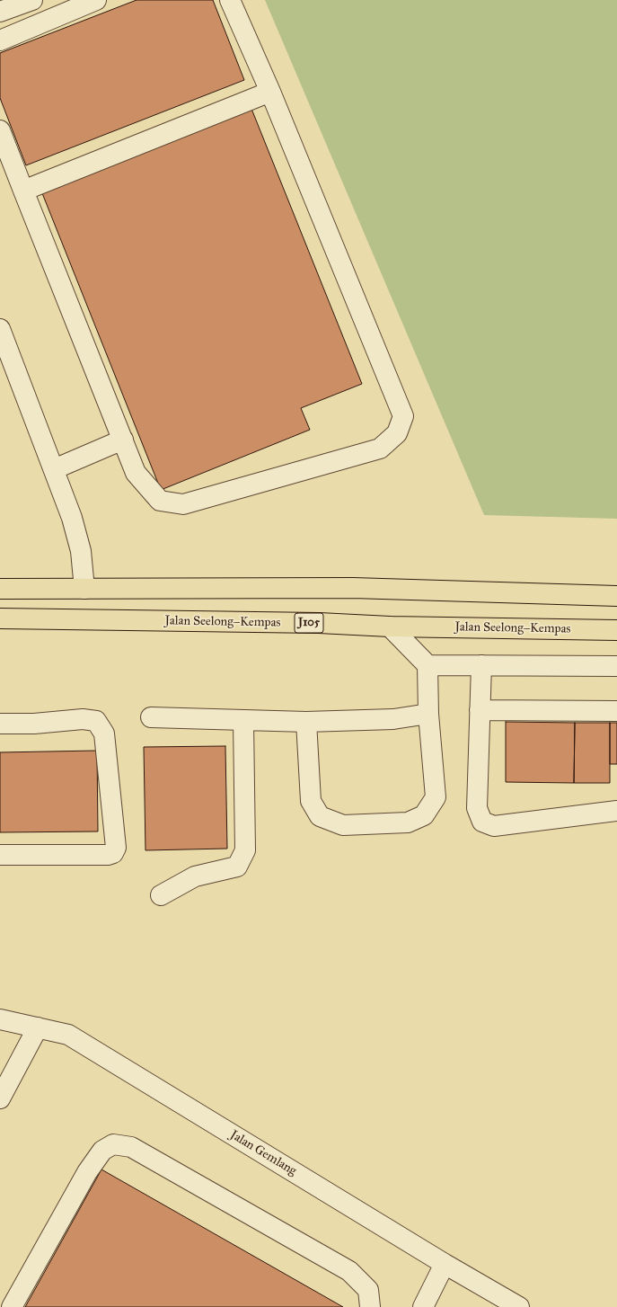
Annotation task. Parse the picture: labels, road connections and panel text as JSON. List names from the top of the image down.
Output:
{
  "streets": {
    "main road": ["Jalan Seelong–Kempas", "J105"],
    "street": ["Jalan Gemlang"]
  }
}
